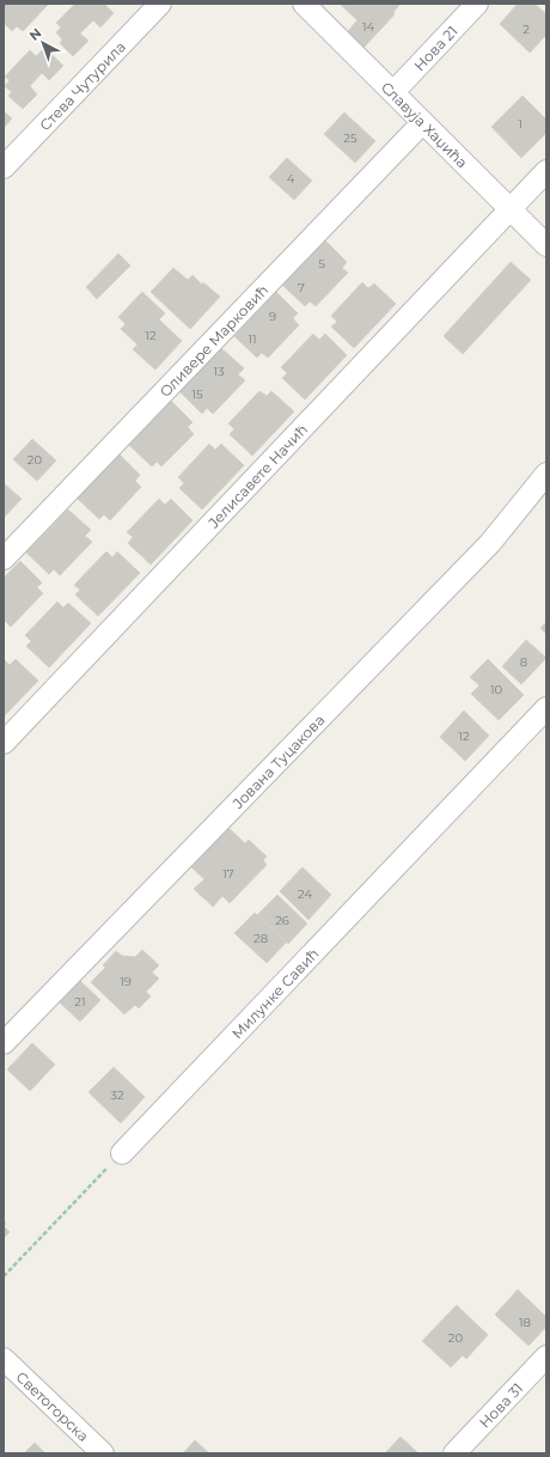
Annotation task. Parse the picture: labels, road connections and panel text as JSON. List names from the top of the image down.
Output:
{
  "streets": {
    "street": [
      "Нова 21",
      "Стева Чутурила",
      "Славуја Хаџића",
      "Оливере Марковић",
      "Јелисавете Начић",
      "Јована Туцакова",
      "Милунке Савић",
      "Нова 31",
      "Светогорска"
    ]
  },
  "crossings": [
    ["Нова 21", "Славуја Хаџића"],
    ["Славуја Хаџића", "Оливере Марковић"],
    ["Славуја Хаџића", "Јелисавете Начић"]
  ],
  "house_numbers": [
    "14",
    "2",
    "1",
    "25",
    "4",
    "5",
    "7",
    "9",
    "12",
    "11",
    "13",
    "15",
    "20",
    "8",
    "10",
    "12",
    "17",
    "24",
    "26",
    "28",
    "19",
    "21",
    "32",
    "18",
    "20"
  ],
  "north": "top left"
}
